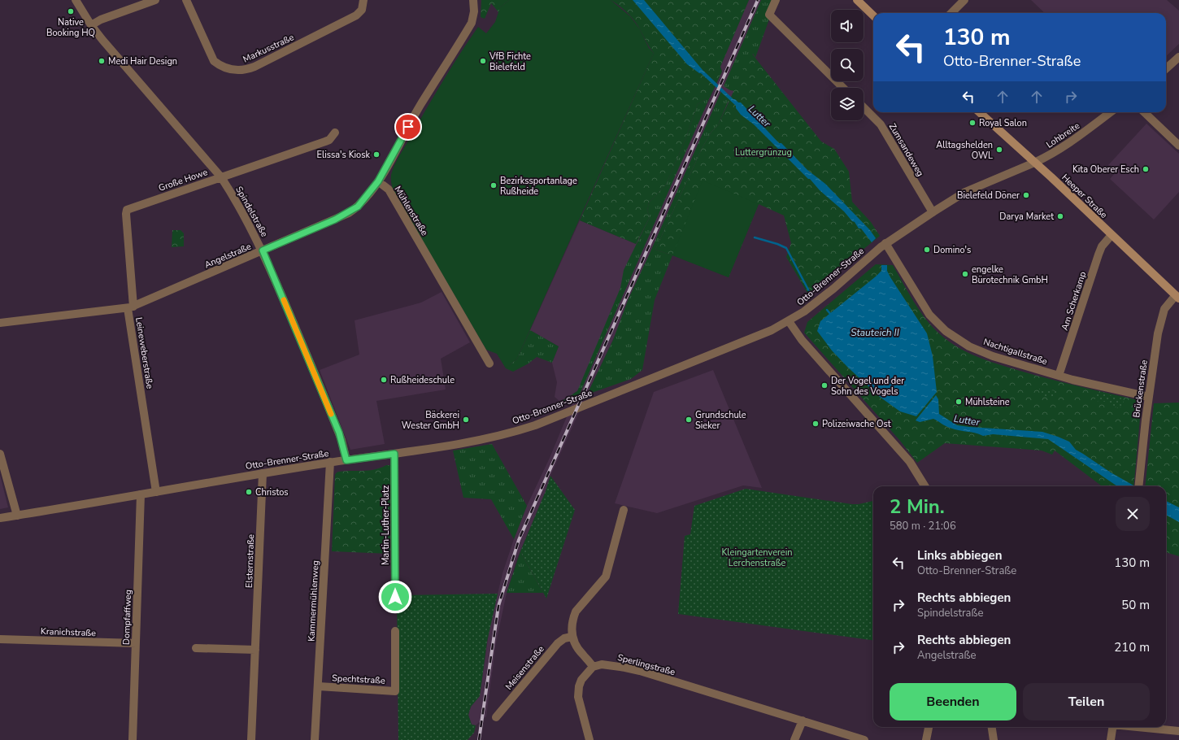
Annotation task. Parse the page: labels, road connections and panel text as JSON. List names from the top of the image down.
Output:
{
  "streets": {
    "main road": ["Heeper Straße"],
    "street": [
      "Markusstraße",
      "Lohbreite",
      "Zumsandeweg",
      "Große Howe",
      "Mühlenstraße",
      "Spindelstraße",
      "Angelstraße",
      "Otto-Brenner-Straße",
      "Am Scherkamp",
      "Nachtigallstraße",
      "Leineweberstraße",
      "Brückenstraße",
      "Martin-Luther-Platz",
      "Elsternstraße",
      "Kammermühlenweg",
      "Dompfaffweg",
      "Kranichstraße",
      "Sperlingstraße",
      "Meisenstraße",
      "Spechtstraße"
    ]
  },
  "crossings": [
    ["Lohbreite", "Heeper Straße"],
    ["Lohbreite", "Otto-Brenner-Straße"],
    ["Zumsandeweg", "Otto-Brenner-Straße"],
    ["Große Howe", "Spindelstraße"],
    ["Große Howe", "Angelstraße"],
    ["Große Howe", "Leineweberstraße"],
    ["Heeper Straße", "Otto-Brenner-Straße"],
    ["Heeper Straße", "Am Scherkamp"],
    ["Heeper Straße", "Brückenstraße"],
    ["Mühlenstraße", "Angelstraße"],
    ["Spindelstraße", "Angelstraße"],
    ["Spindelstraße", "Otto-Brenner-Straße"],
    ["Angelstraße", "Leineweberstraße"],
    ["Otto-Brenner-Straße", "Nachtigallstraße"],
    ["Otto-Brenner-Straße", "Leineweberstraße"],
    ["Otto-Brenner-Straße", "Martin-Luther-Platz"],
    ["Otto-Brenner-Straße", "Elsternstraße"],
    ["Otto-Brenner-Straße", "Kammermühlenweg"],
    ["Otto-Brenner-Straße", "Dompfaffweg"],
    ["Am Scherkamp", "Nachtigallstraße"],
    ["Nachtigallstraße", "Brückenstraße"],
    ["Kammermühlenweg", "Spechtstraße"],
    ["Dompfaffweg", "Kranichstraße"]
  ],
  "water": ["Lutter", "Stauteich II"],
  "parks": ["Luttergrünzug", "Kleingartenverein Lerchenstraße"],
  "places": [
    "Native Booking HQ",
    "Medi Hair Design",
    "VfB Fichte Bielefeld",
    "Royal Salon",
    "Alltagshelden OWL",
    "Elissa's Kiosk",
    "Kita Oberer Esch",
    "Bezirkssportanlage Rußheide",
    "Bielefeld Döner",
    "Darya Market",
    "Domino's",
    "engelke Bürotechnik GmbH",
    "Rußheideschule",
    "Der Vogel und der Sohn des Vogels",
    "Mühlsteine",
    "Bäckerei Wester GmbH",
    "Grundschule Sieker",
    "Polizeiwache Ost",
    "Christos"
  ],
  "page": {
    "turn": ["130 m", "Otto-Brenner-Straße"],
    "heading": ["2 Min.", "580 m · 21:06"],
    "list": [
      {
        "name": "Links abbiegen",
        "note": "Otto-Brenner-Straße",
        "value": "130 m"
      },
      {
        "name": "Rechts abbiegen",
        "note": "Spindelstraße",
        "value": "50 m"
      },
      {
        "name": "Rechts abbiegen",
        "note": "Angelstraße",
        "value": "210 m"
      }
    ],
    "buttons": ["Beenden", "Teilen"]
  }
}
